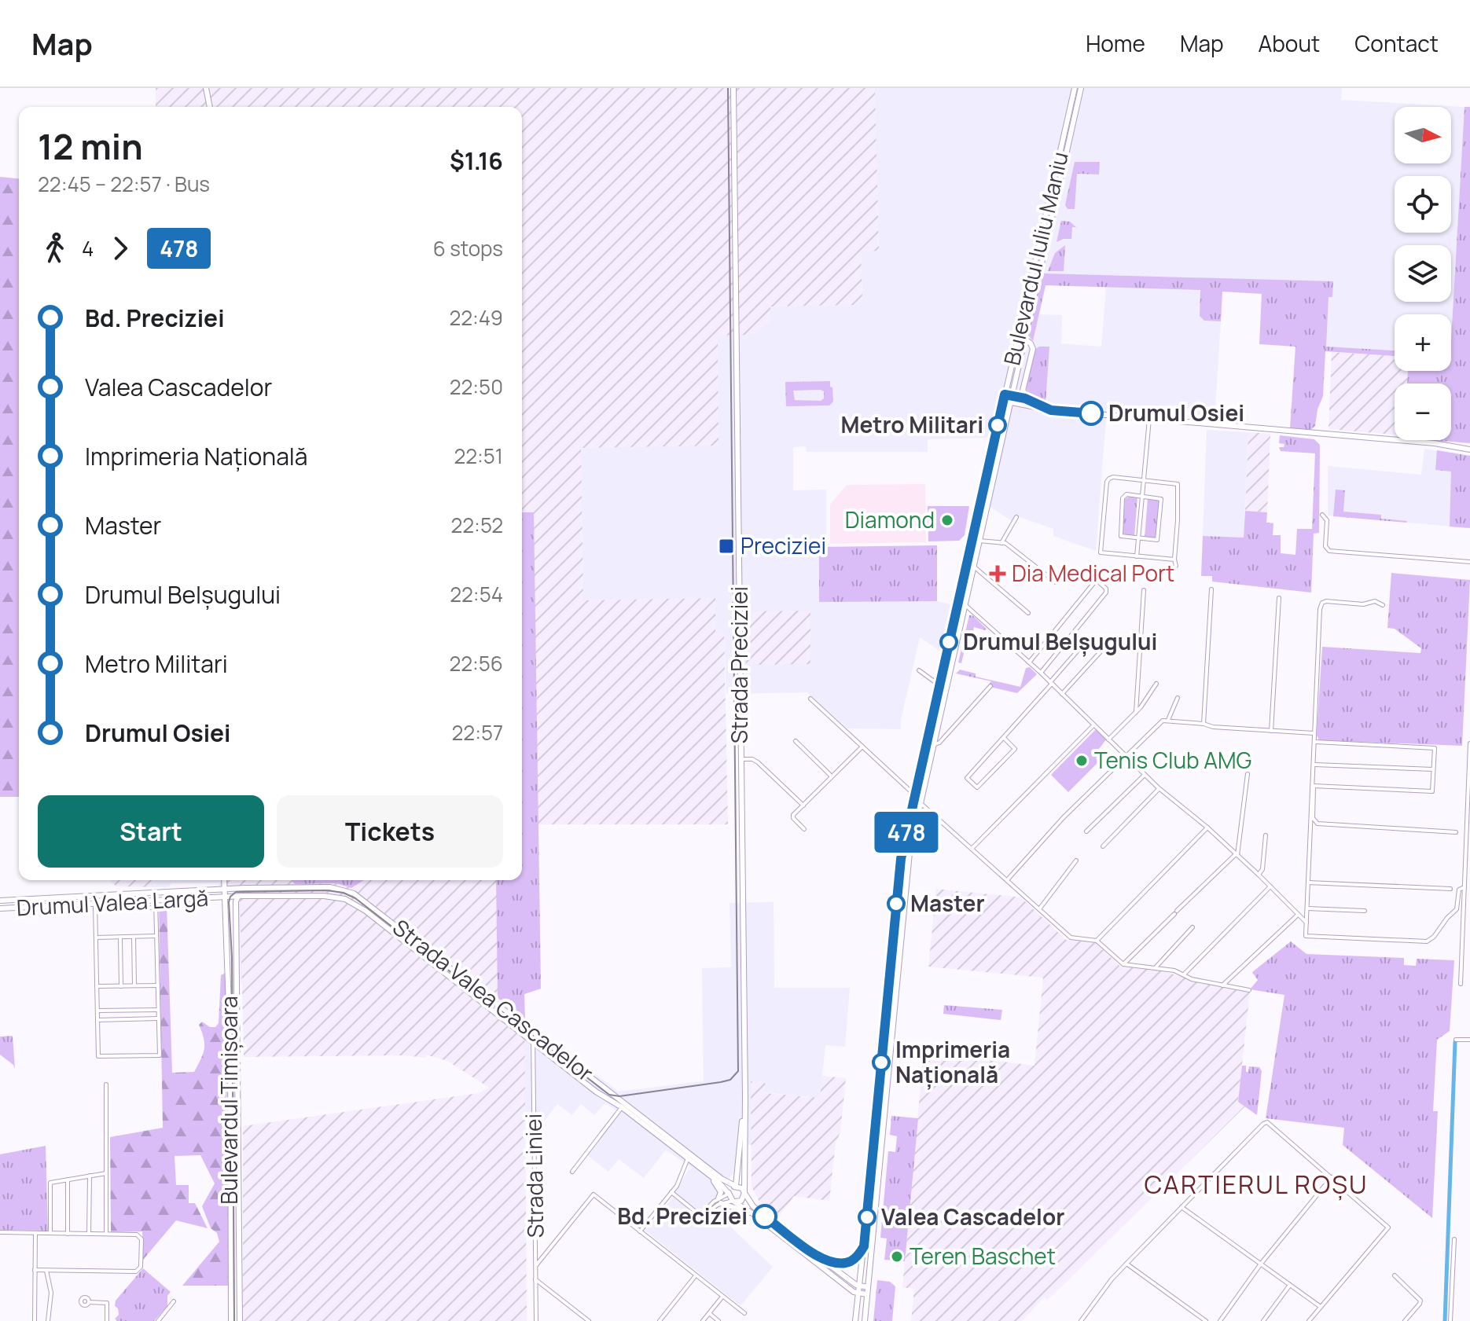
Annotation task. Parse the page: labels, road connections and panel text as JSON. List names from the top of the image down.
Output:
{
  "streets": {
    "main road": [
      "Bulevardul Iuliu Maniu",
      "Strada Preciziei",
      "Drumul Valea Largă",
      "Strada Valea Cascadelor",
      "Bulevardul Timișoara"
    ],
    "street": ["Strada Liniei"]
  },
  "crossings": [
    ["Strada Preciziei", "Strada Valea Cascadelor"],
    ["Drumul Valea Largă", "Strada Valea Cascadelor"],
    ["Drumul Valea Largă", "Bulevardul Timișoara"],
    ["Strada Valea Cascadelor", "Bulevardul Timișoara"],
    ["Strada Valea Cascadelor", "Strada Liniei"]
  ],
  "districts": ["CARTIERUL ROȘU"],
  "places": {
    "other": [
      "Drumul Osiei",
      "Metro Militari",
      "Diamond",
      "Drumul Belșugului",
      "Tenis Club AMG",
      "Master",
      "Imprimeria Națională",
      "Bd. Preciziei",
      "Valea Cascadelor",
      "Teren Baschet"
    ],
    "transit": ["Preciziei"],
    "health": ["Dia Medical Port"]
  },
  "lines": ["bus line 478"],
  "north": "right",
  "page": {
    "header": "Map",
    "nav": [
      "Home",
      "Map",
      "About",
      "Contact"
    ],
    "on_map": "478",
    "map_buttons": ["+", "−"],
    "heading": ["12 min", "22:45 – 22:57 · Bus", "$1.16"],
    "legs": ["4", "478", "6 stops"],
    "list": [
      {
        "name": "Bd. Preciziei",
        "value": "22:49"
      },
      {
        "name": "Valea Cascadelor",
        "value": "22:50"
      },
      {
        "name": "Imprimeria Națională",
        "value": "22:51"
      },
      {
        "name": "Master",
        "value": "22:52"
      },
      {
        "name": "Drumul Belșugului",
        "value": "22:54"
      },
      {
        "name": "Metro Militari",
        "value": "22:56"
      },
      {
        "name": "Drumul Osiei",
        "value": "22:57"
      }
    ],
    "buttons": ["Start", "Tickets"]
  }
}
